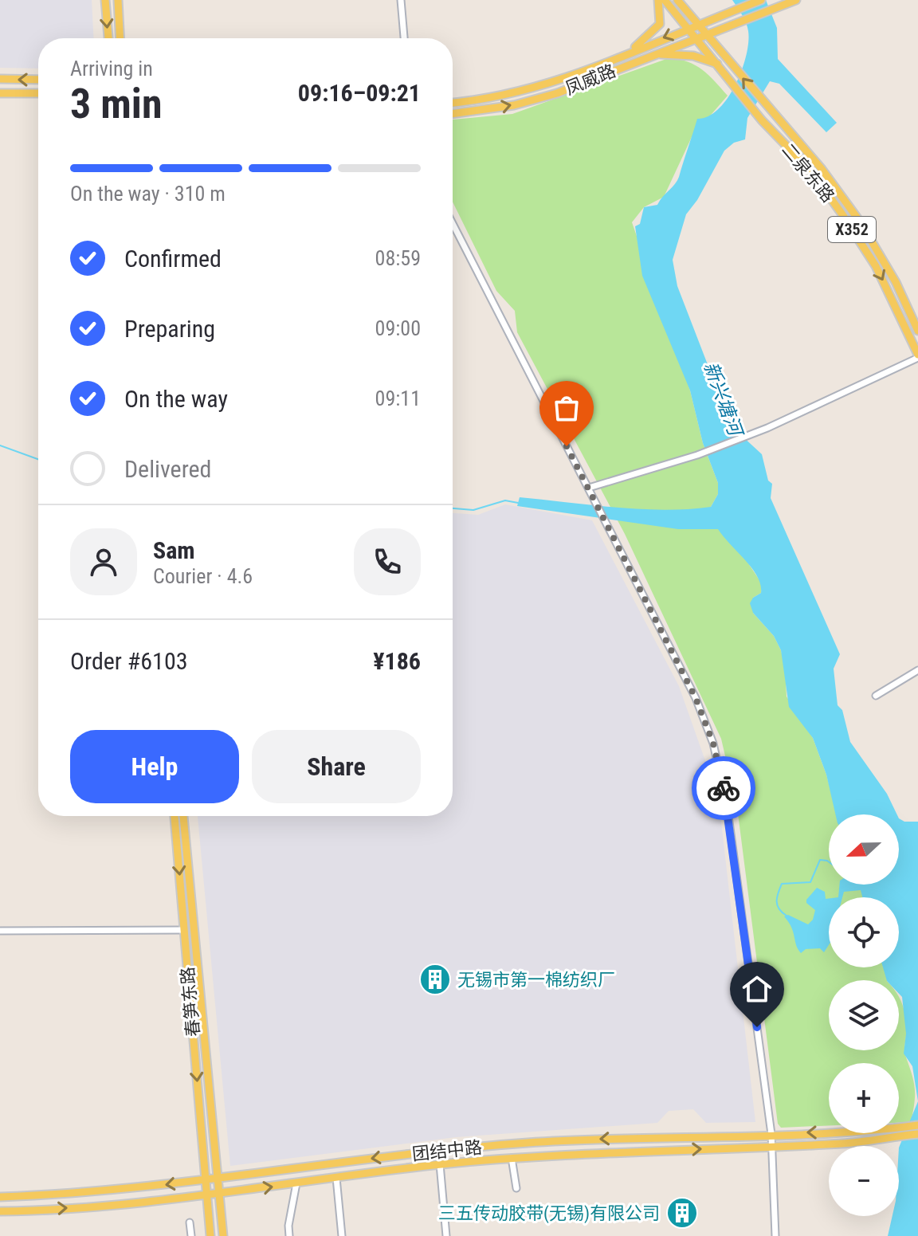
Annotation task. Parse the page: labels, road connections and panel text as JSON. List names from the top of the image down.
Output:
{
  "streets": {
    "main road": [
      "凤威路",
      "二泉东路",
      "X352",
      "春笋东路",
      "团结中路"
    ]
  },
  "crossings": [
    ["凤威路", "二泉东路"],
    ["凤威路", "X352"],
    ["二泉东路", "X352"],
    ["春笋东路", "团结中路"]
  ],
  "water": ["新兴塘河"],
  "places": {
    "building": ["无锡市第一棉纺织厂", "三五传动胶带(无锡)有限公司"]
  },
  "north": "left",
  "page": {
    "heading": ["3 min", "Arriving in", "09:16–09:21"],
    "panel": [
      "Sam",
      "Courier · 4.6",
      "Order #6103",
      "¥186"
    ],
    "bar": "On the way · 310 m",
    "list": [
      ["Confirmed", "08:59"],
      ["Preparing", "09:00"],
      ["On the way", "09:11"],
      "Delivered"
    ],
    "buttons": ["Help", "Share"],
    "map_buttons": ["+", "−"]
  }
}
